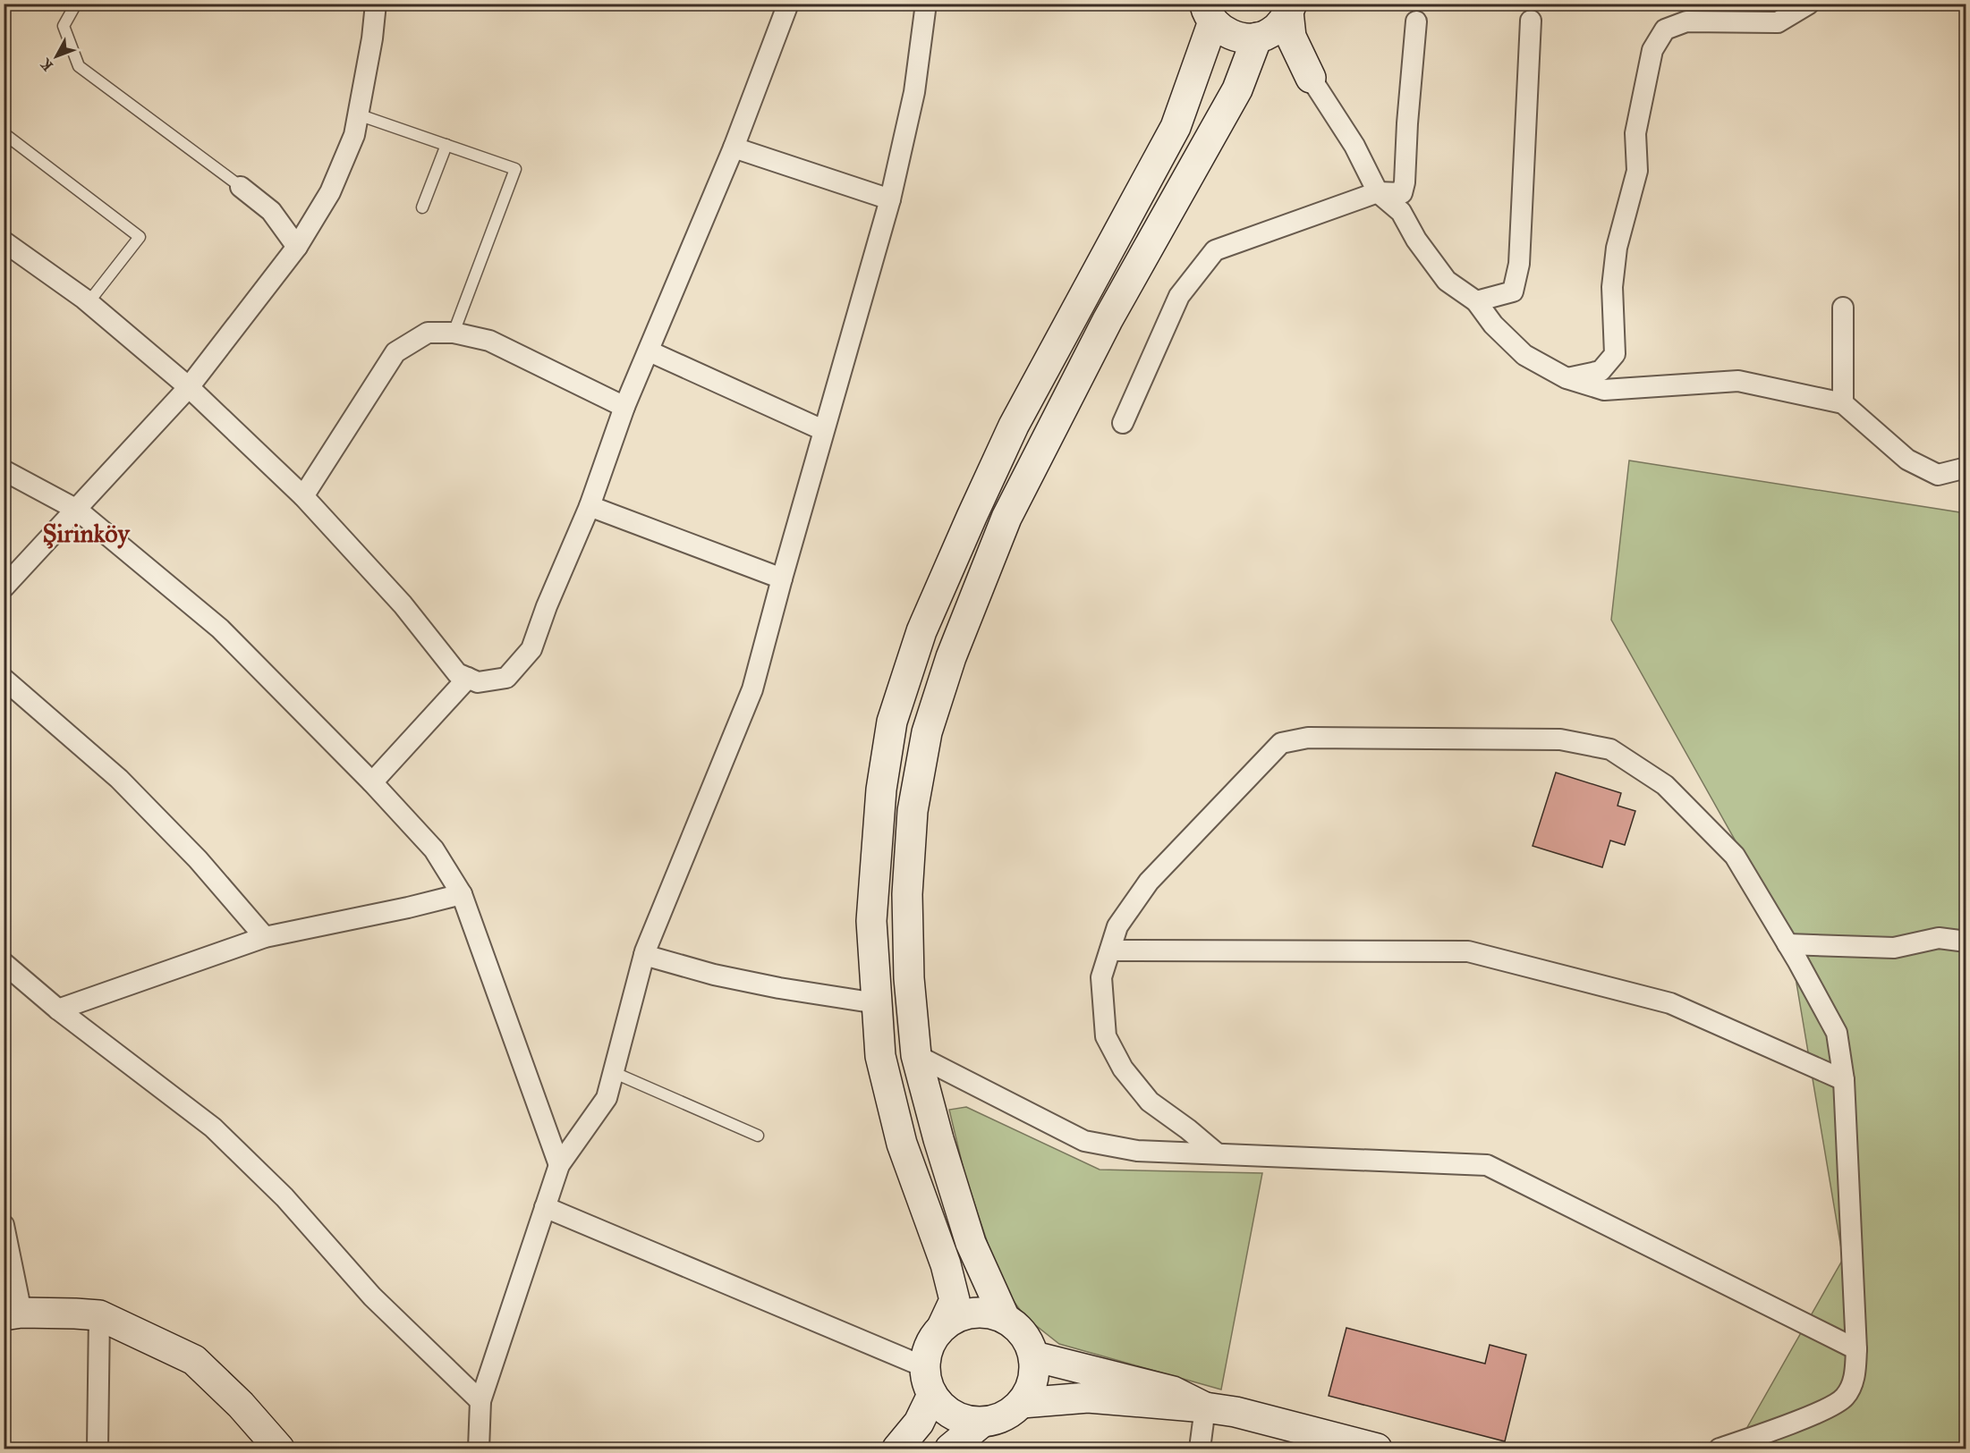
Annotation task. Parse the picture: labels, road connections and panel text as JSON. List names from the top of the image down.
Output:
{
  "districts": ["Şirinköy"],
  "north": "bottom left"
}
